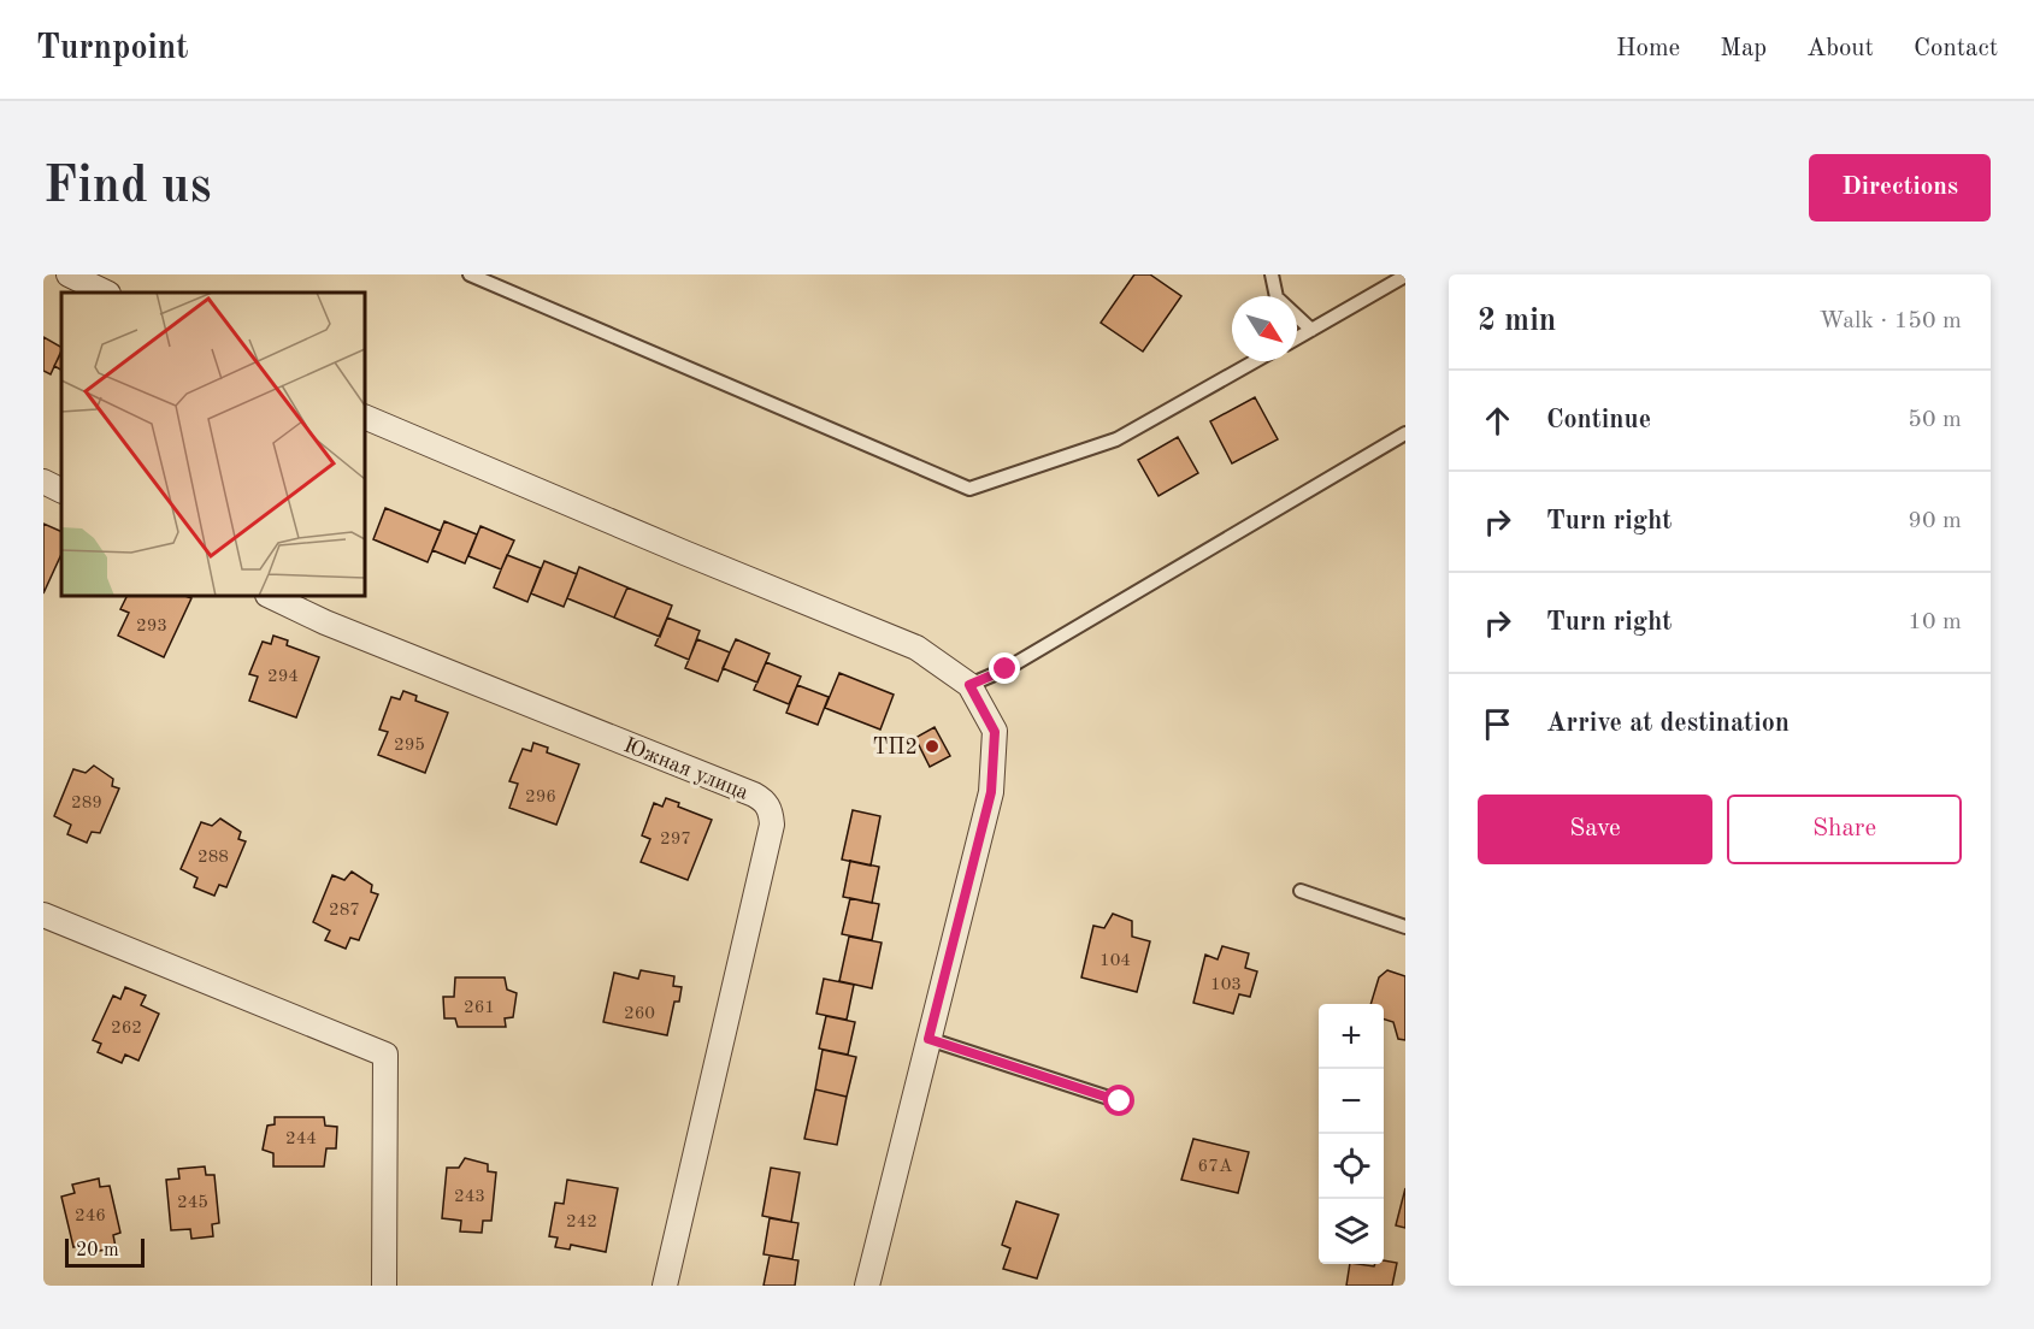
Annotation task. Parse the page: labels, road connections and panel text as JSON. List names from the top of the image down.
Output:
{
  "streets": {
    "street": ["Южная улица"]
  },
  "places": ["ТП2"],
  "house_numbers": [
    "293",
    "294",
    "295",
    "296",
    "289",
    "297",
    "288",
    "287",
    "104",
    "103",
    "261",
    "260",
    "262",
    "244",
    "67А",
    "243",
    "245",
    "246",
    "242"
  ],
  "scale_bar": "20 m",
  "north": "bottom right",
  "page": {
    "header": "Turnpoint",
    "nav": [
      "Home",
      "Map",
      "About",
      "Contact"
    ],
    "buttons": [
      "Directions",
      ["Save", "Share"]
    ],
    "title": "Find us",
    "heading": ["2 min", "Walk · 150 m"],
    "list": [
      ["Continue", "50 m"],
      ["Turn right", "90 m"],
      ["Turn right", "10 m"],
      "Arrive at destination"
    ],
    "map_buttons": ["+", "−"],
    "scale": "20 m"
  }
}
